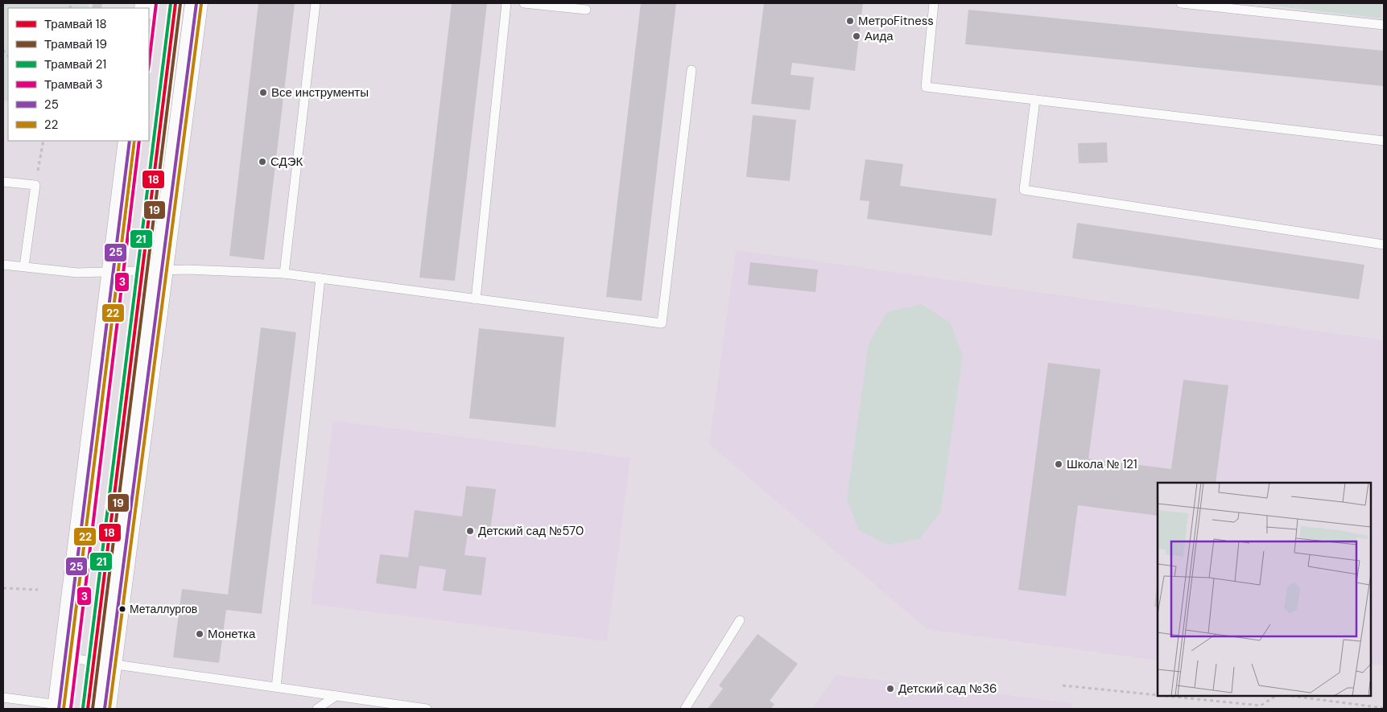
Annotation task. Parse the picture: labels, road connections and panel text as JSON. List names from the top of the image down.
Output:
{
  "places": [
    "МетроFitness",
    "Аида",
    "Все инструменты",
    "СДЭК",
    "Школа № 121",
    "Детский сад №570",
    "Металлургов",
    "Монетка",
    "Детский сад №36"
  ],
  "lines": [
    "tram line 18",
    "tram line 21",
    "tram line 3",
    "transit line 25",
    "tram line 19",
    "transit line 22"
  ],
  "legend": [
    "Трамвай 18",
    "Трамвай 19",
    "Трамвай 21",
    "Трамвай 3",
    "25",
    "22"
  ]
}
